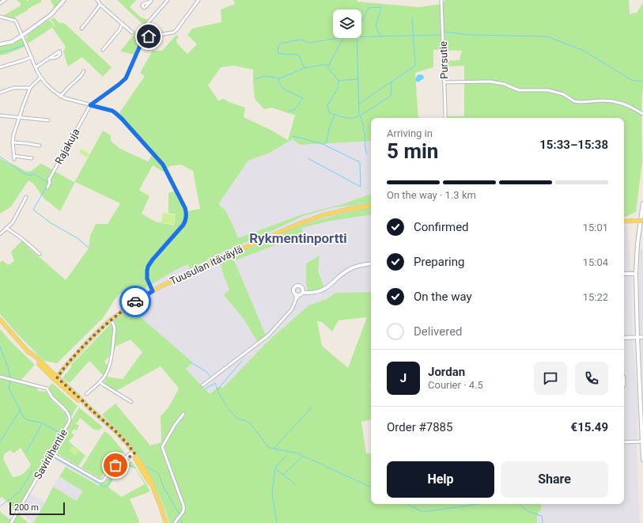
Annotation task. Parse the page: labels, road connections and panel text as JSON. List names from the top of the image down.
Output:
{
  "streets": {
    "main road": ["Tuusulan itäväylä"],
    "street": ["Pursutie", "Rajakuja", "Saviriihentie"]
  },
  "districts": ["Rykmentinportti"],
  "scale_bar": "200 m",
  "page": {
    "heading": ["5 min", "Arriving in", "15:33–15:38"],
    "panel": [
      "Jordan",
      "Courier · 4.5",
      "Order #7885",
      "€15.49"
    ],
    "bar": "On the way · 1.3 km",
    "list": [
      ["Confirmed", "15:01"],
      ["Preparing", "15:04"],
      ["On the way", "15:22"],
      "Delivered"
    ],
    "round": "J",
    "buttons": ["Help", "Share"],
    "scale": "200 m"
  }
}
